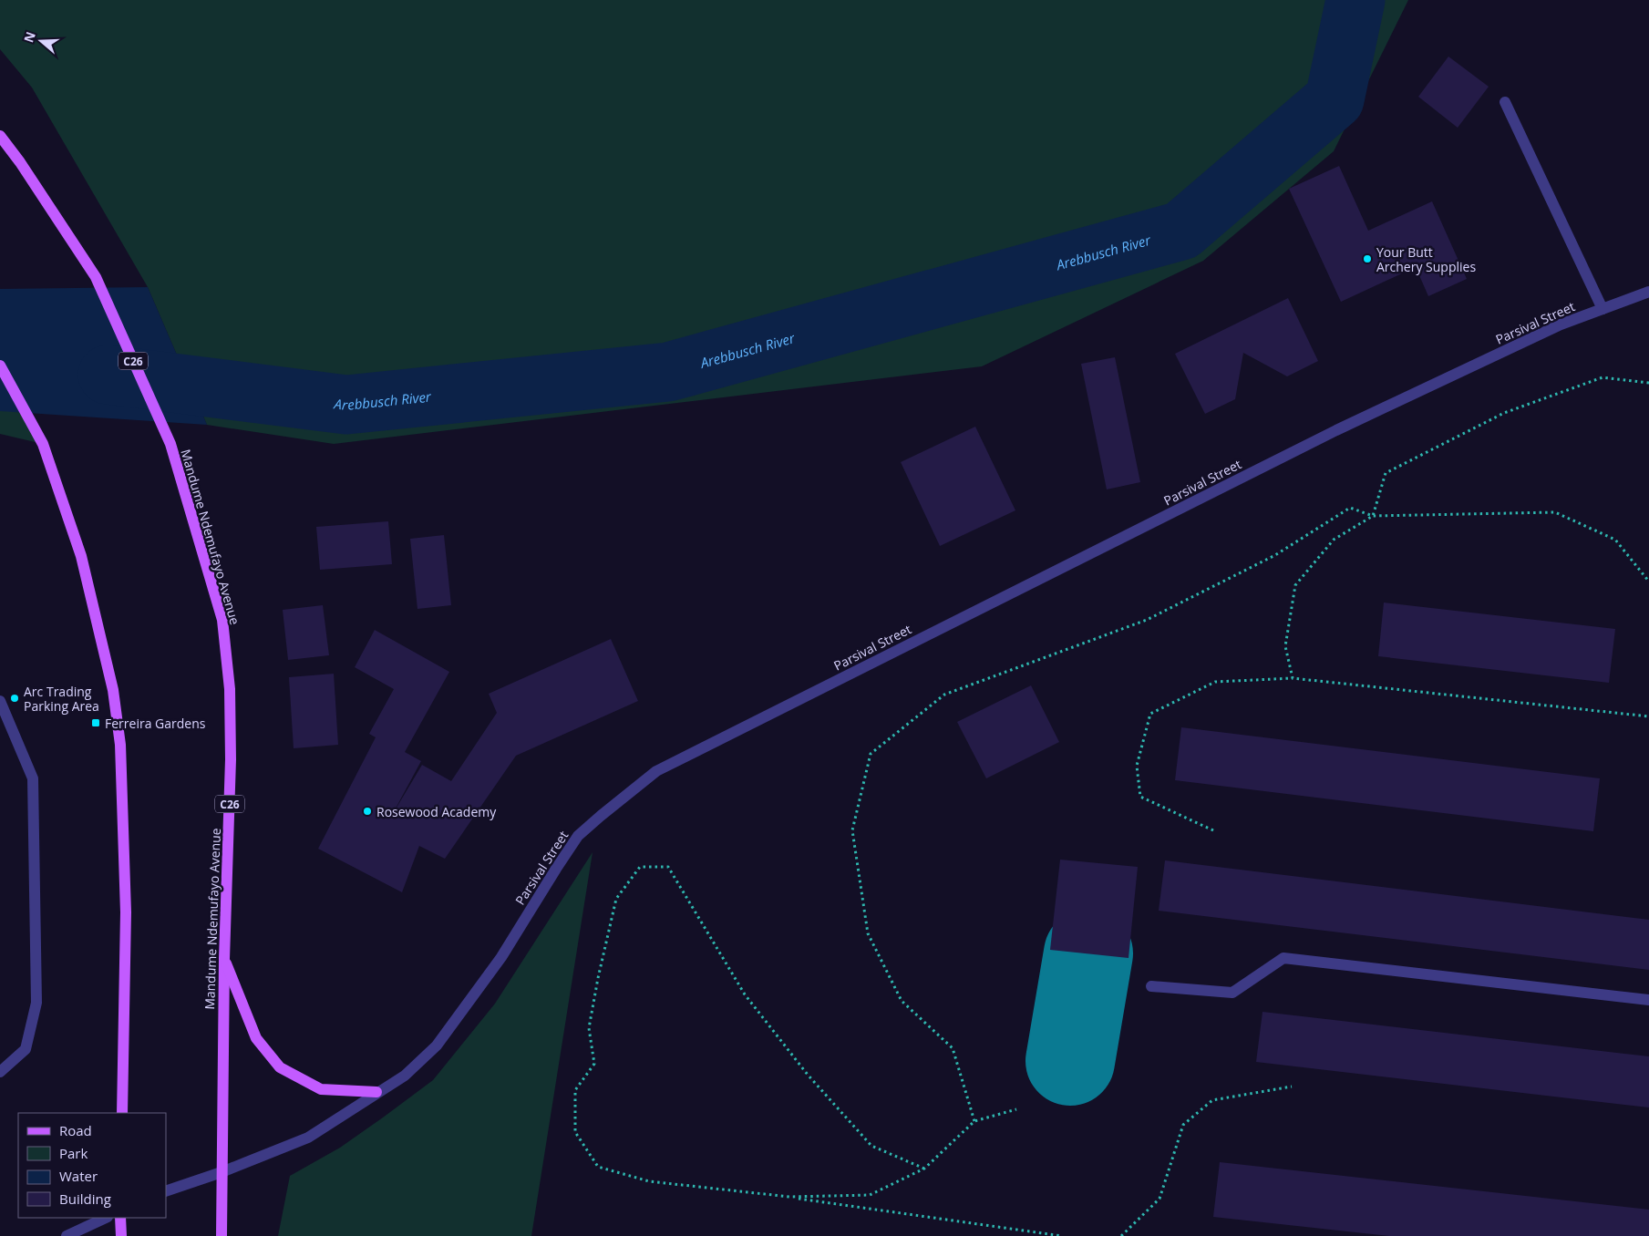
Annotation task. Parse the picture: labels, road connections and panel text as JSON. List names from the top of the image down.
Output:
{
  "streets": {
    "main road": ["C26", "Mandume Ndemufayo Avenue"],
    "street": ["Parsival Street"]
  },
  "crossings": [
    ["Parsival Street", "Mandume Ndemufayo Avenue"]
  ],
  "water": ["Arebbusch River"],
  "places": {
    "other": ["Your Butt Archery Supplies", "Arc Trading Parking Area", "Rosewood Academy"],
    "transit": ["Ferreira Gardens"]
  },
  "legend": [
    "Road",
    "Park",
    "Water",
    "Building"
  ],
  "north": "left"
}
